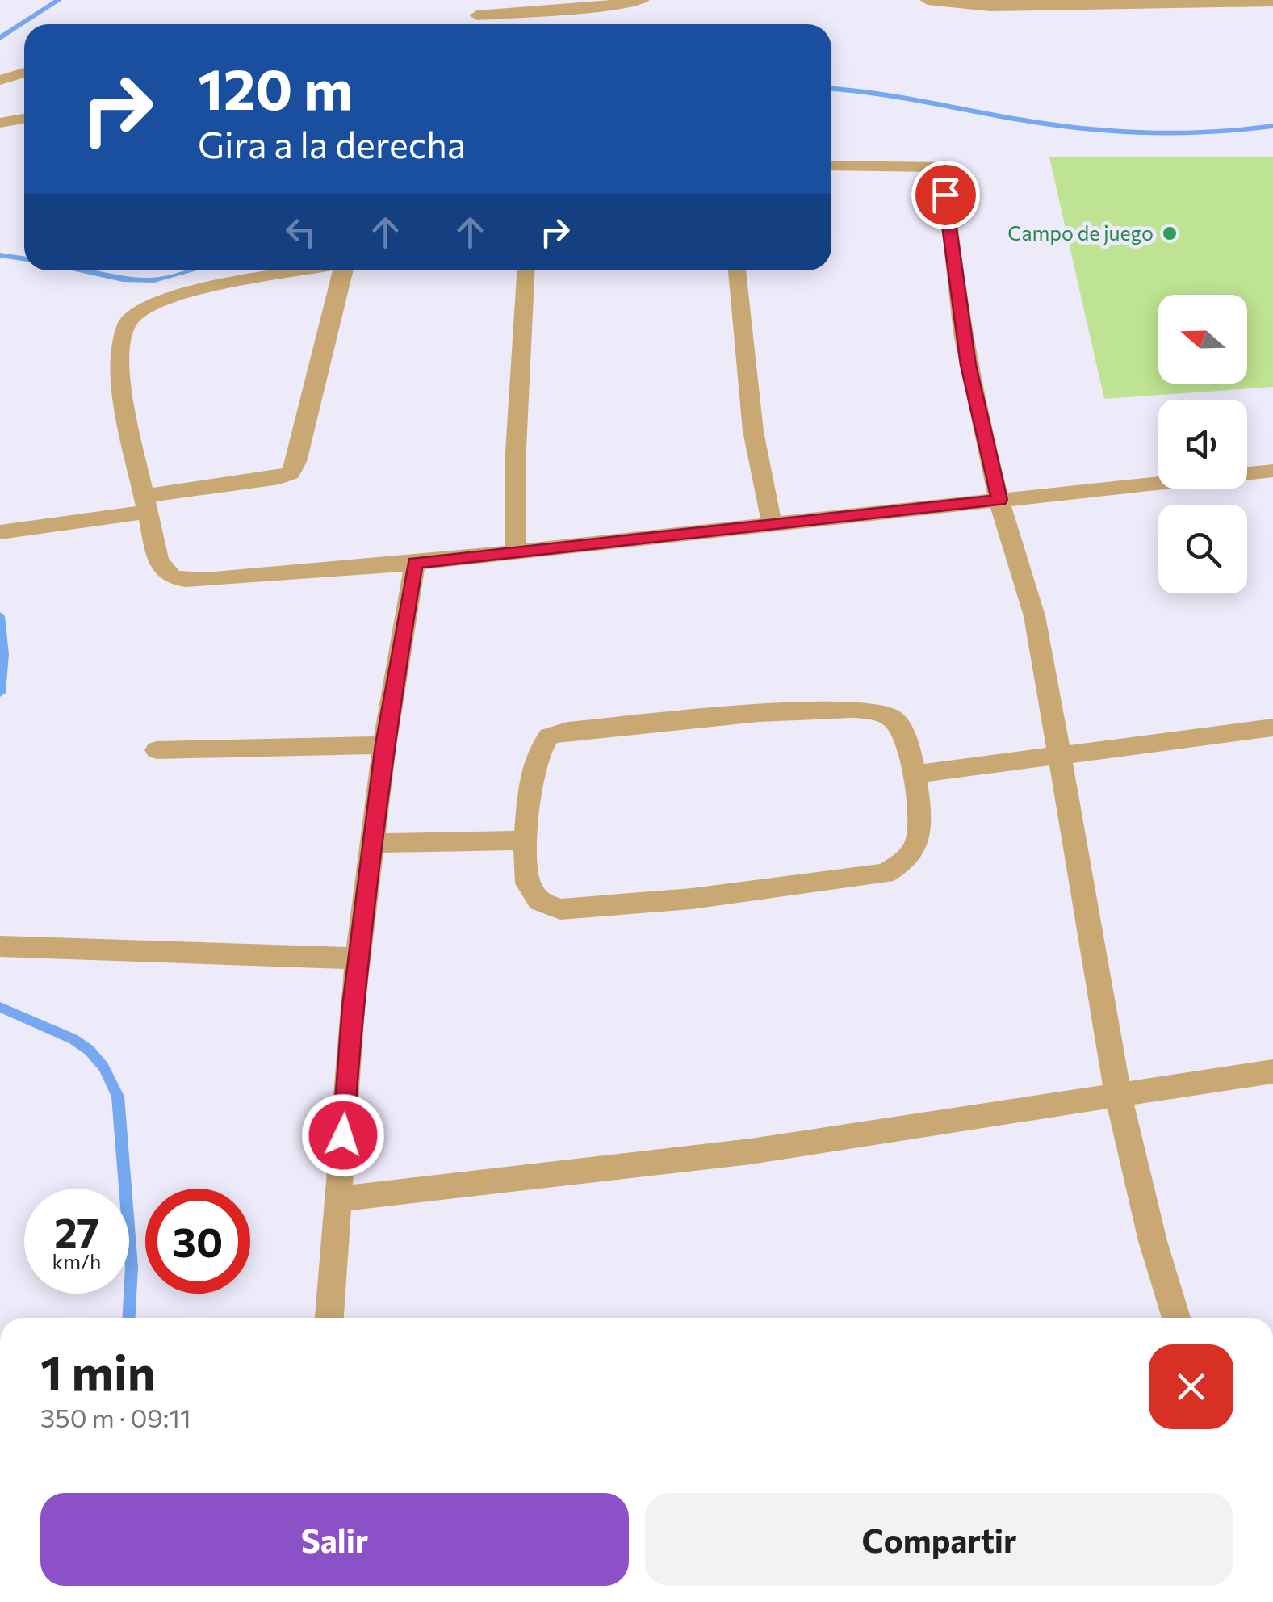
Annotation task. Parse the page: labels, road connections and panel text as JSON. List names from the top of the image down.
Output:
{
  "places": ["Campo de juego"],
  "north": "left",
  "page": {
    "turn": ["120 m", "Gira a la derecha"],
    "speed": "27 km/h",
    "limit": "30",
    "heading": ["1 min", "350 m · 09:11"],
    "buttons": ["Salir", "Compartir"]
  }
}
